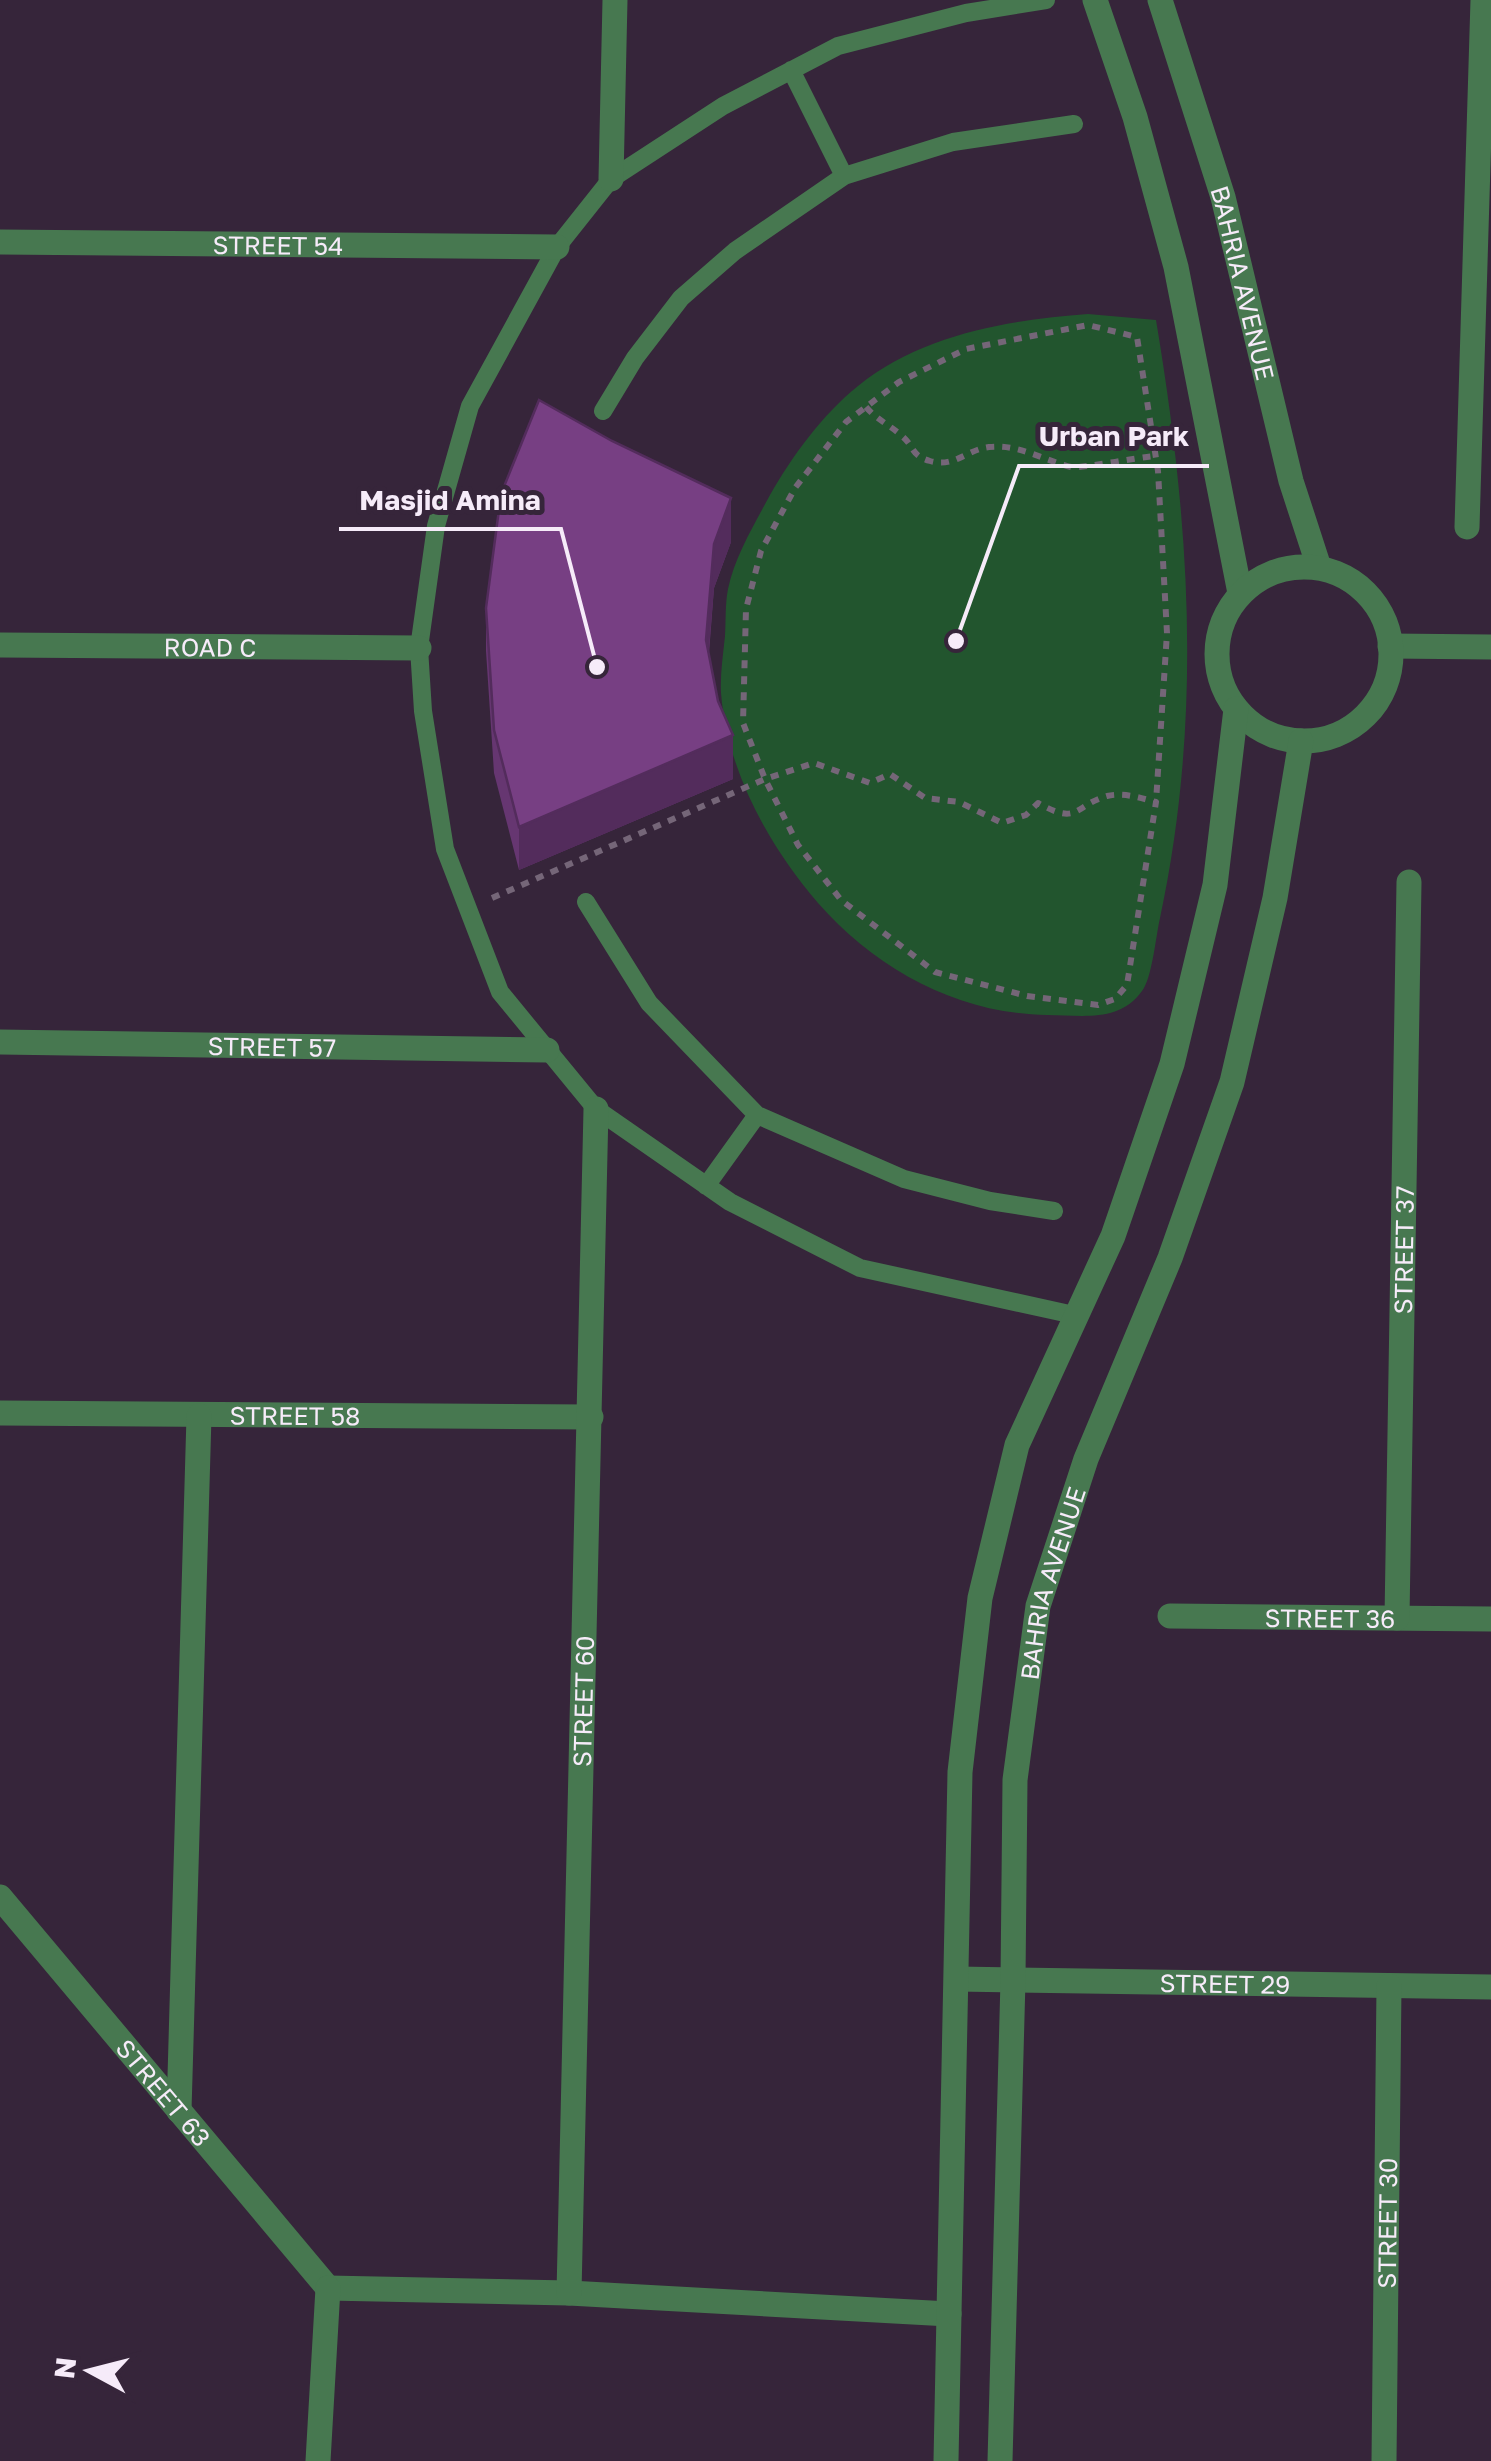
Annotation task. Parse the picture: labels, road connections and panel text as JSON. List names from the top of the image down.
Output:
{
  "streets": {
    "street": [
      "STREET 54",
      "BAHRIA AVENUE",
      "ROAD C",
      "STREET 57",
      "STREET 37",
      "STREET 58",
      "STREET 36",
      "STREET 60",
      "STREET 29",
      "STREET 63",
      "STREET 30"
    ]
  },
  "crossings": [
    ["BAHRIA AVENUE", "STREET 29"],
    ["STREET 37", "STREET 36"],
    ["STREET 58", "STREET 60"],
    ["STREET 29", "STREET 30"]
  ],
  "places": ["Urban Park", "Masjid Amina"],
  "north": "left"
}
